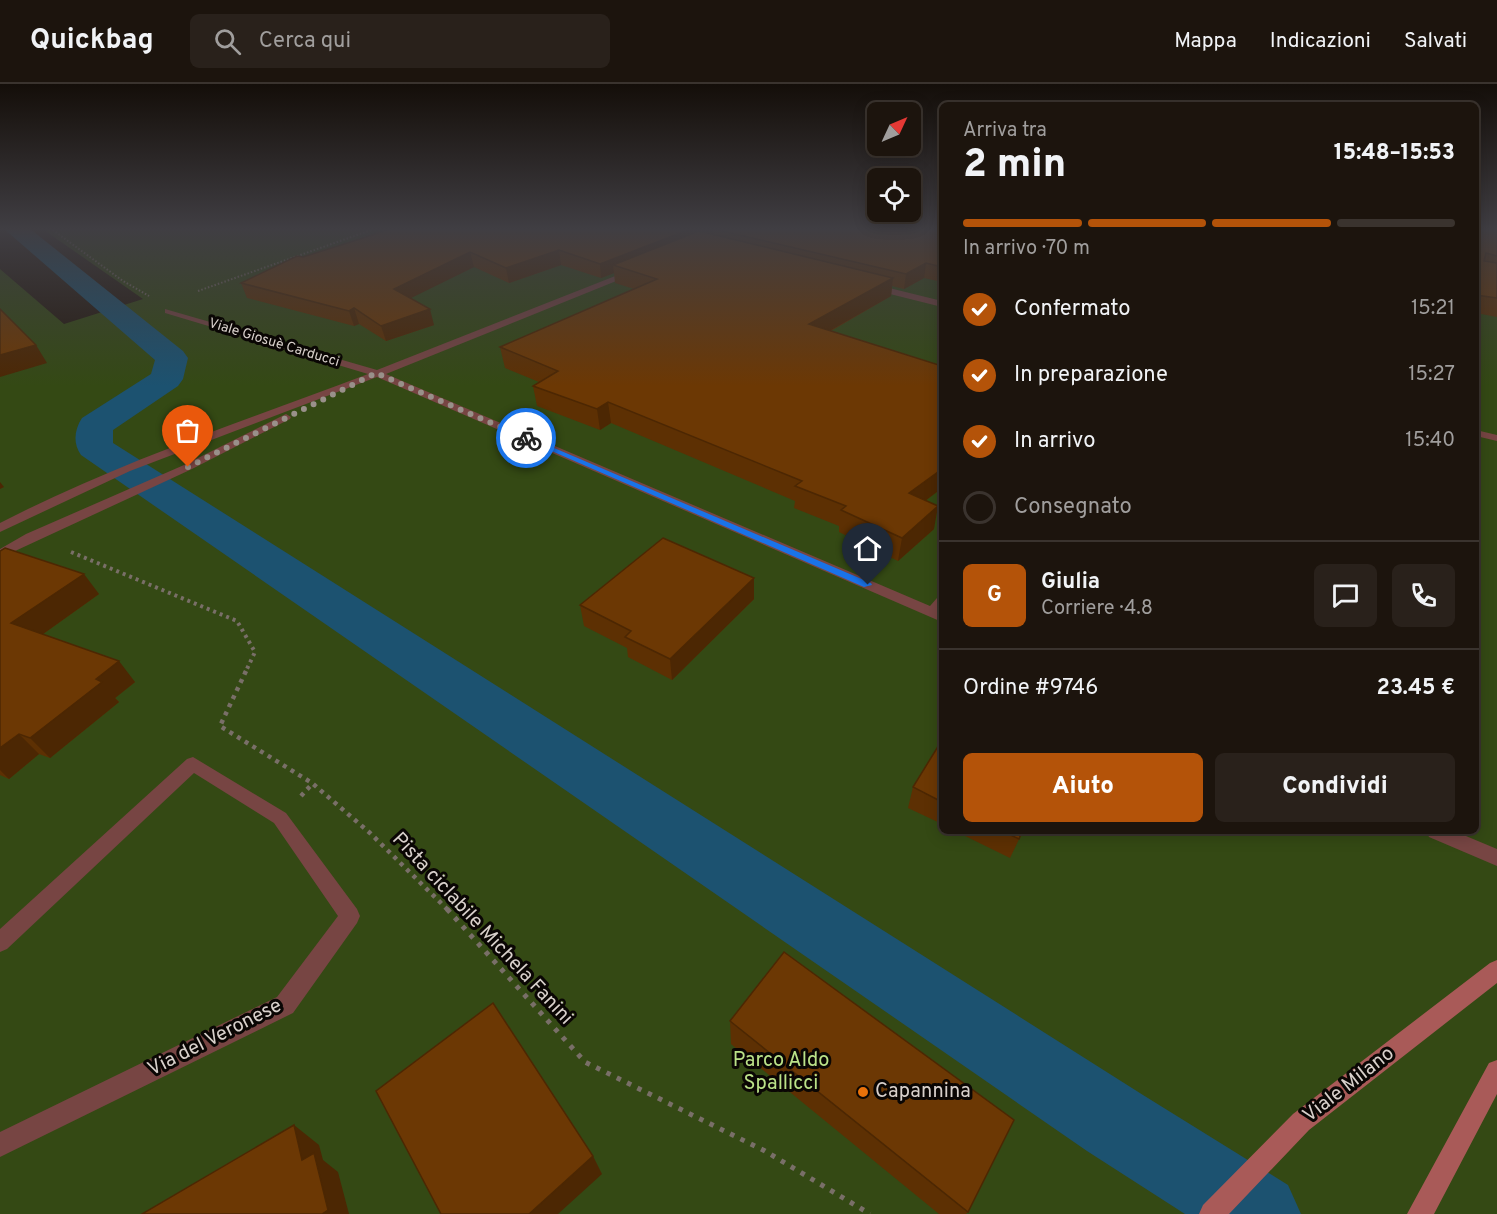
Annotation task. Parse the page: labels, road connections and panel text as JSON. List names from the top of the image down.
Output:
{
  "streets": {
    "street": ["Viale Giosuè Carducci", "Via del Veronese", "Viale Milano"],
    "path": ["Pista ciclabile Michela Fanini"]
  },
  "parks": ["Parco Aldo Spallicci"],
  "places": ["Capannina"],
  "north": "top right",
  "page": {
    "header": "Quickbag",
    "search": "Cerca qui",
    "nav": ["Mappa", "Indicazioni", "Salvati"],
    "heading": ["2 min", "Arriva tra", "15:48–15:53"],
    "panel": [
      "Giulia",
      "Corriere · 4.8",
      "Ordine #9746",
      "23.45 €"
    ],
    "bar": "In arrivo · 70 m",
    "list": [
      ["Confermato", "15:21"],
      ["In preparazione", "15:27"],
      ["In arrivo", "15:40"],
      "Consegnato"
    ],
    "round": "G",
    "buttons": ["Aiuto", "Condividi"]
  }
}
